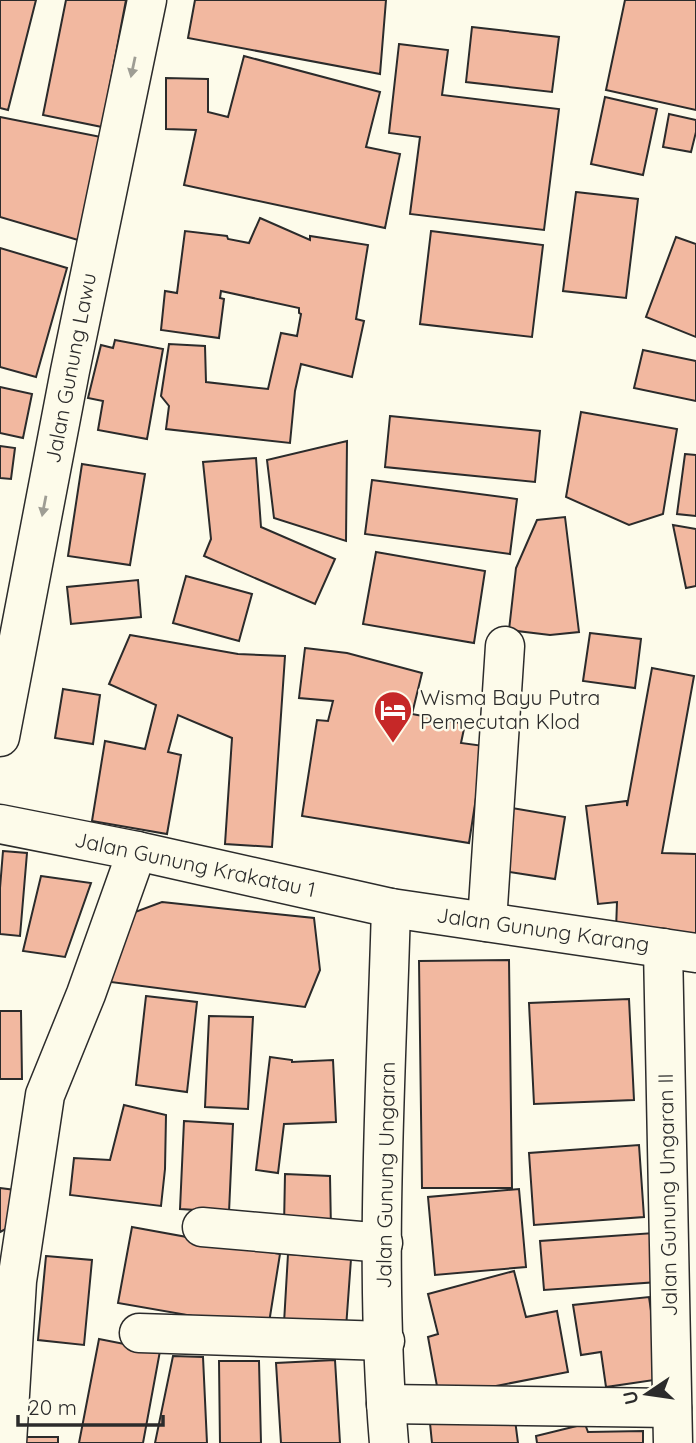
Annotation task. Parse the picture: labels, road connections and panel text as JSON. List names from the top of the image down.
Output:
{
  "streets": {
    "street": [
      "Jalan Gunung Lawu",
      "Jalan Gunung Krakatau 1",
      "Jalan Gunung Karang",
      "Jalan Gunung Ungaran",
      "Jalan Gunung Ungaran II"
    ]
  },
  "crossings": [
    ["Jalan Gunung Krakatau 1", "Jalan Gunung Karang"],
    ["Jalan Gunung Krakatau 1", "Jalan Gunung Ungaran"],
    ["Jalan Gunung Karang", "Jalan Gunung Ungaran"],
    ["Jalan Gunung Karang", "Jalan Gunung Ungaran II"]
  ],
  "one_way": ["Jalan Gunung Lawu"],
  "places": {
    "hotel": ["Wisma Bayu Putra Pemecutan Klod"]
  },
  "scale_bar": "20 m",
  "north": "left"
}
